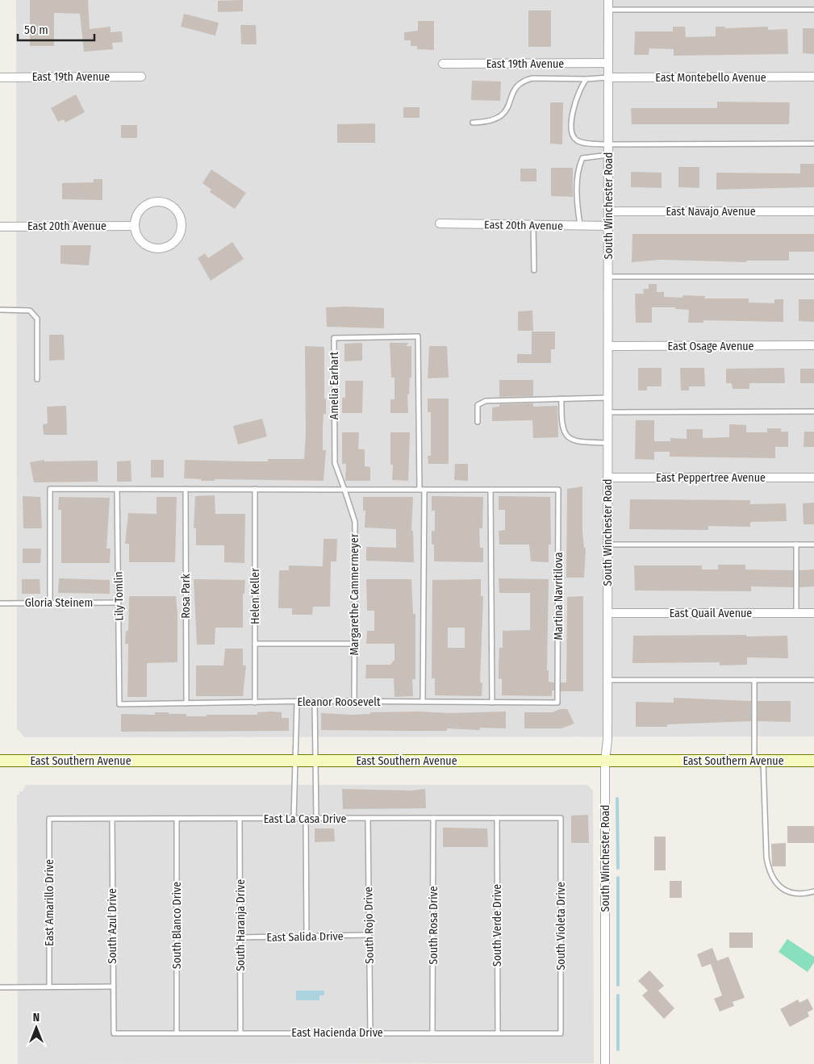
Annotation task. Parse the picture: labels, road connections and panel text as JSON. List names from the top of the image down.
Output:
{
  "streets": {
    "main road": ["East Southern Avenue"],
    "street": [
      "East 19th Avenue",
      "East Montebello Avenue",
      "South Winchester Road",
      "East Navajo Avenue",
      "East 20th Avenue",
      "East Osage Avenue",
      "East Peppertree Avenue",
      "East Quail Avenue"
    ],
    "lane": [
      "Amelia Earhart",
      "Margarethe Cammermeyer",
      "Lily Tomlin",
      "Rosa Park",
      "Helen Keller",
      "Martina Navritilova",
      "Gloria Steinem",
      "Eleanor Roosevelt",
      "East La Casa Drive",
      "East Amarillo Drive",
      "South Blanco Drive",
      "South Haranja Drive",
      "South Rojo Drive",
      "South Rosa Drive",
      "South Verde Drive",
      "South Azul Drive",
      "South Violeta Drive",
      "East Salida Drive",
      "East Hacienda Drive"
    ]
  },
  "crossings": [
    ["East 19th Avenue", "South Winchester Road"],
    ["East Montebello Avenue", "South Winchester Road"],
    ["South Winchester Road", "East Navajo Avenue"],
    ["South Winchester Road", "East 20th Avenue"],
    ["South Winchester Road", "East Osage Avenue"],
    ["South Winchester Road", "East Peppertree Avenue"],
    ["South Winchester Road", "East Quail Avenue"],
    ["South Winchester Road", "East Southern Avenue"],
    ["Amelia Earhart", "Margarethe Cammermeyer"],
    ["Margarethe Cammermeyer", "Eleanor Roosevelt"],
    ["Lily Tomlin", "Gloria Steinem"],
    ["Lily Tomlin", "Eleanor Roosevelt"],
    ["Rosa Park", "Eleanor Roosevelt"],
    ["Helen Keller", "Eleanor Roosevelt"],
    ["Martina Navritilova", "Eleanor Roosevelt"],
    ["East La Casa Drive", "East Amarillo Drive"],
    ["East La Casa Drive", "South Blanco Drive"],
    ["East La Casa Drive", "South Haranja Drive"],
    ["East La Casa Drive", "South Rojo Drive"],
    ["East La Casa Drive", "South Rosa Drive"],
    ["East La Casa Drive", "South Verde Drive"],
    ["East La Casa Drive", "South Azul Drive"],
    ["East La Casa Drive", "South Violeta Drive"],
    ["South Blanco Drive", "East Hacienda Drive"],
    ["South Haranja Drive", "East Salida Drive"],
    ["South Haranja Drive", "East Hacienda Drive"],
    ["South Rojo Drive", "East Salida Drive"],
    ["South Rojo Drive", "East Hacienda Drive"],
    ["South Rosa Drive", "East Hacienda Drive"],
    ["South Verde Drive", "East Hacienda Drive"],
    ["South Azul Drive", "East Hacienda Drive"],
    ["South Violeta Drive", "East Hacienda Drive"]
  ],
  "scale_bar": "50 m",
  "north": "top"
}
